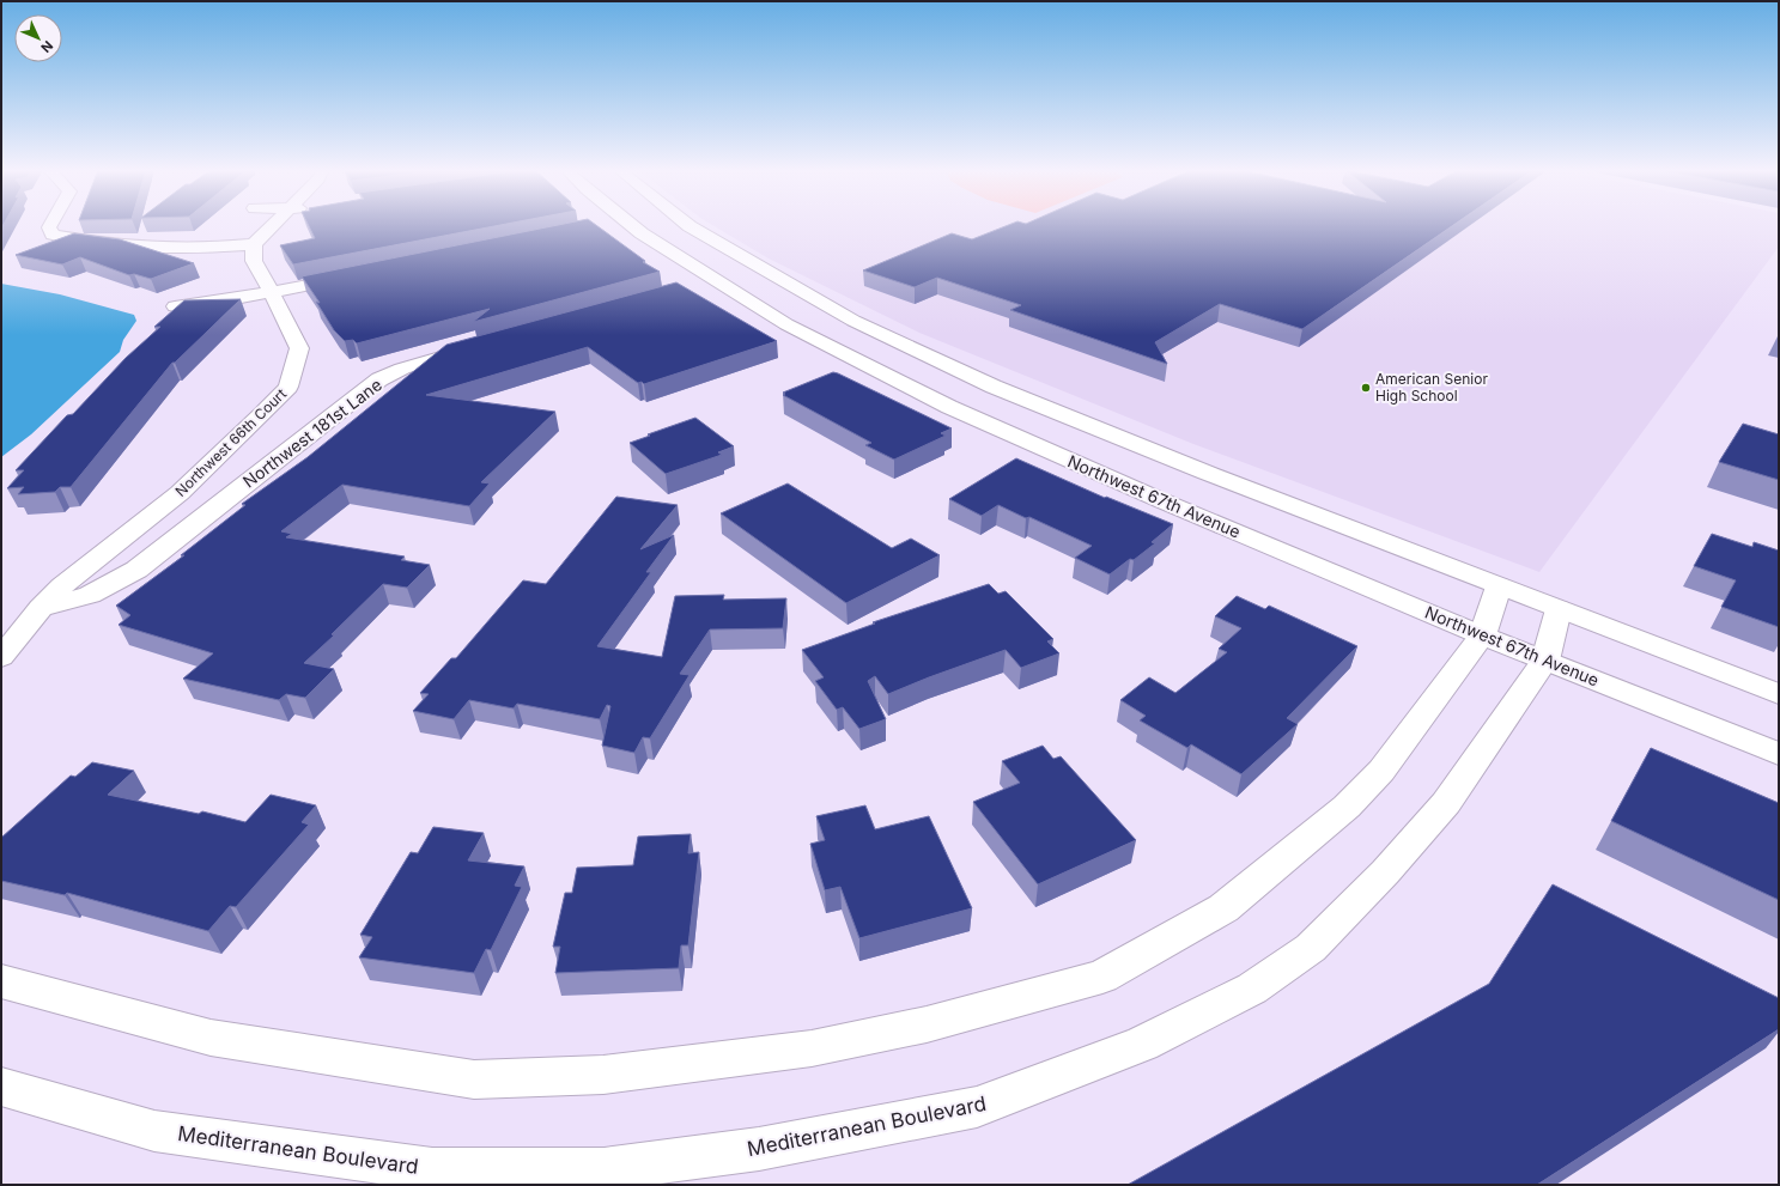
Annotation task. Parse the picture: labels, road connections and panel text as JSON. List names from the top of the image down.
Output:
{
  "streets": {
    "street": [
      "Northwest 181st Lane",
      "Northwest 66th Court",
      "Northwest 67th Avenue",
      "Mediterranean Boulevard"
    ]
  },
  "crossings": [
    ["Northwest 181st Lane", "Northwest 66th Court"],
    ["Northwest 67th Avenue", "Mediterranean Boulevard"]
  ],
  "places": ["American Senior High School"],
  "north": "bottom right"
}
